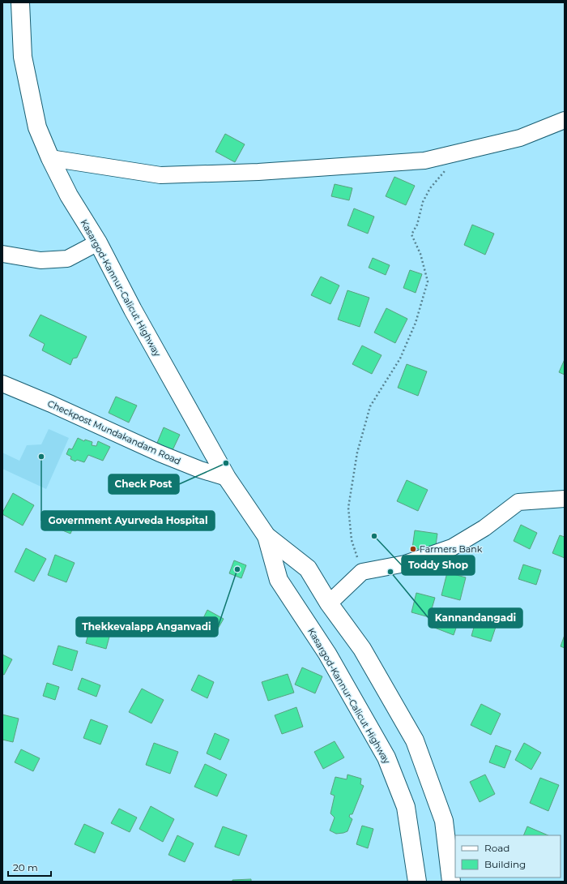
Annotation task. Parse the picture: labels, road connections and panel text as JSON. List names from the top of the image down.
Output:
{
  "streets": {
    "highway": ["Kasargod-Kannur-Calicut Highway"],
    "street": ["Checkpost Mundakandam Road"]
  },
  "crossings": [
    ["Kasargod-Kannur-Calicut Highway", "Checkpost Mundakandam Road"]
  ],
  "places": [
    "Government Ayurveda Hospital",
    "Check Post",
    "Toddy Shop",
    "Farmers Bank",
    "Thekkevalapp Anganvadi",
    "Kannandangadi"
  ],
  "legend": ["Road", "Building"],
  "scale_bar": "20 m"
}
